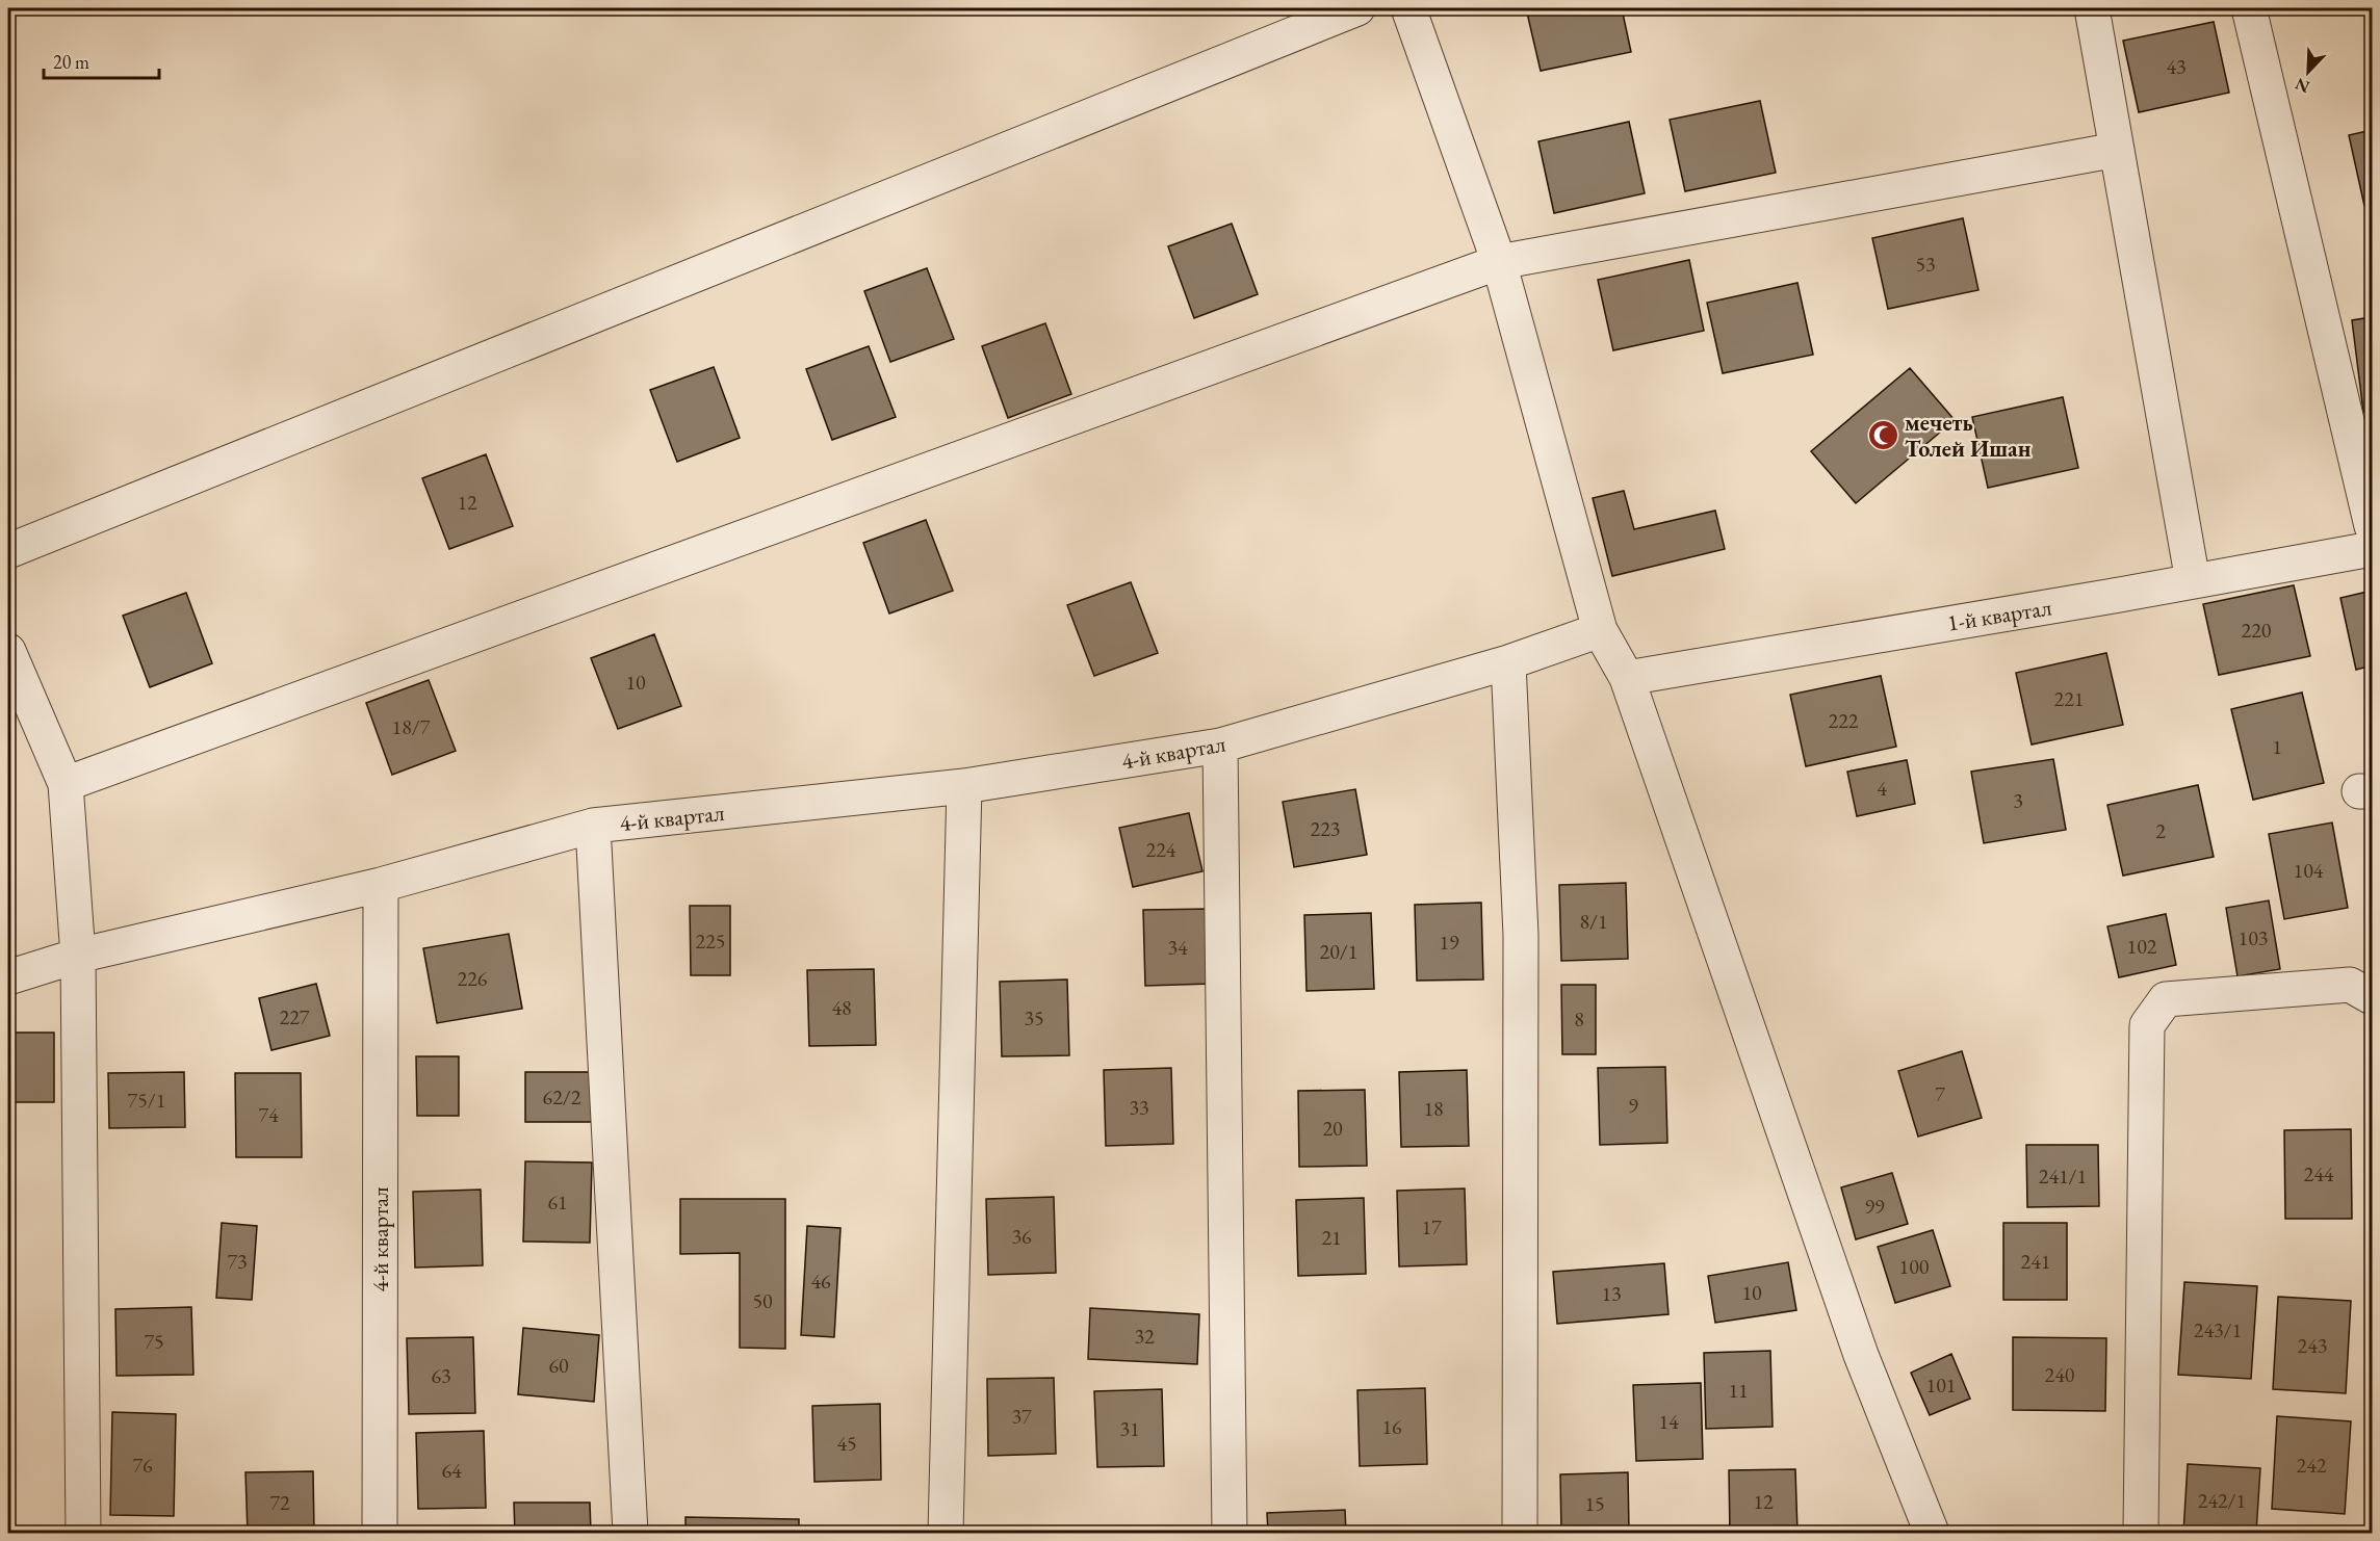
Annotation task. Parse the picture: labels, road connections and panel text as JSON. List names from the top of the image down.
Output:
{
  "streets": {
    "street": ["1-й квартал", "4-й квартал"]
  },
  "places": {
    "mosque": ["мечеть Толей Ишан"]
  },
  "house_numbers": [
    "43",
    "53",
    "12",
    "220",
    "10",
    "221",
    "222",
    "18/7",
    "1",
    "4",
    "3",
    "223",
    "2",
    "224",
    "104",
    "8/1",
    "103",
    "225",
    "19",
    "102",
    "34",
    "20/1",
    "226",
    "48",
    "227",
    "35",
    "8",
    "7",
    "62/2",
    "75/1",
    "9",
    "33",
    "18",
    "74",
    "20",
    "244",
    "241/1",
    "61",
    "99",
    "17",
    "36",
    "21",
    "73",
    "241",
    "100",
    "46",
    "10",
    "13",
    "50",
    "243/1",
    "32",
    "75",
    "243",
    "60",
    "240",
    "63",
    "101",
    "11",
    "37",
    "14",
    "16",
    "31",
    "45",
    "76",
    "242",
    "64",
    "242/1",
    "12",
    "72",
    "15"
  ],
  "scale_bar": "20 m",
  "north": "bottom left"
}
